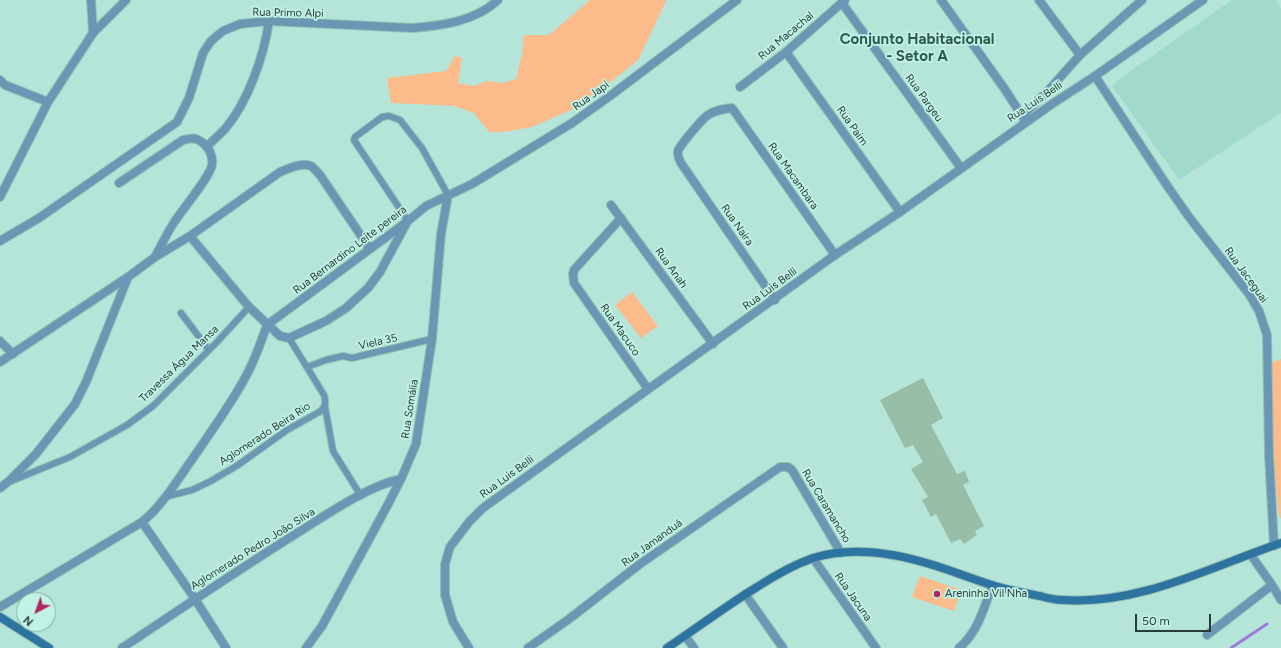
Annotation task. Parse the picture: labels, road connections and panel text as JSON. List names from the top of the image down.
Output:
{
  "streets": {
    "street": [
      "Rua Primo Alpi",
      "Rua Macachal",
      "Rua Japi",
      "Rua Pargeu",
      "Rua Luis Belli",
      "Rua Paim",
      "Rua Macambara",
      "Rua Naira",
      "Rua Bernardino Leite pereira",
      "Rua Anah",
      "Rua Jaceguai",
      "Rua Macuco",
      "Rua Somália",
      "Rua Caramancho",
      "Rua Jamanduá",
      "Aglomerado Pedro João Silva",
      "Rua Jacuna"
    ],
    "lane": ["Viela 35", "Travessa Água Mansa", "Aglomerado Beira Rio"]
  },
  "crossings": [
    ["Rua Macachal", "Rua Pargeu"],
    ["Rua Macachal", "Rua Paim"],
    ["Rua Japi", "Rua Bernardino Leite pereira"],
    ["Rua Japi", "Rua Somália"],
    ["Rua Pargeu", "Rua Luis Belli"],
    ["Rua Luis Belli", "Rua Paim"],
    ["Rua Luis Belli", "Rua Macambara"],
    ["Rua Luis Belli", "Rua Naira"],
    ["Rua Luis Belli", "Rua Anah"],
    ["Rua Luis Belli", "Rua Jaceguai"],
    ["Rua Luis Belli", "Rua Macuco"],
    ["Rua Macambara", "Rua Naira"],
    ["Rua Bernardino Leite pereira", "Rua Somália"],
    ["Rua Anah", "Rua Macuco"],
    ["Viela 35", "Rua Somália"],
    ["Viela 35", "Aglomerado Beira Rio"],
    ["Rua Somália", "Aglomerado Pedro João Silva"],
    ["Rua Caramancho", "Rua Jamanduá"]
  ],
  "districts": ["Conjunto Habitacional - Setor A"],
  "places": ["Areninha Vil Nha"],
  "scale_bar": "50 m",
  "north": "bottom left"
}
